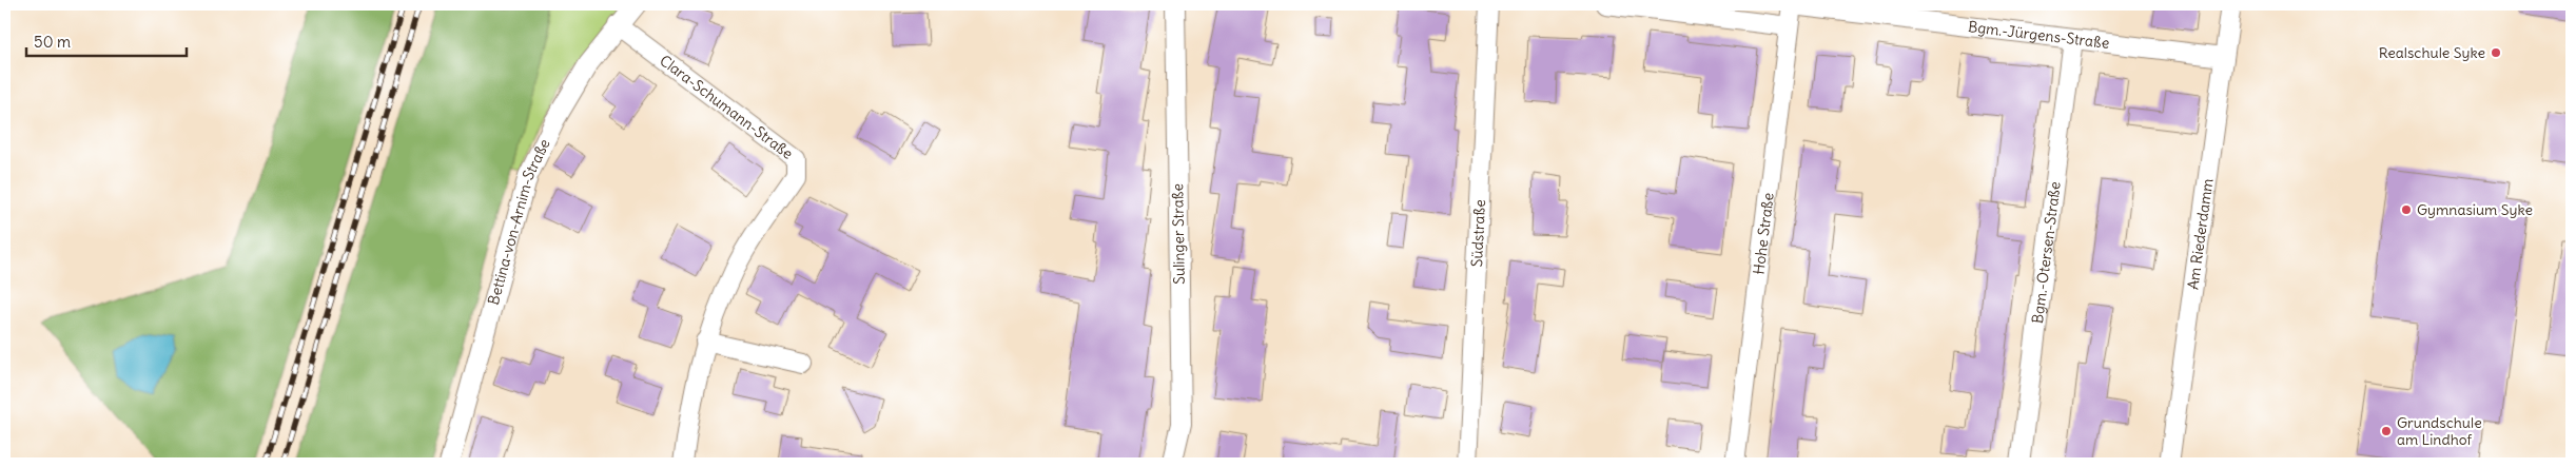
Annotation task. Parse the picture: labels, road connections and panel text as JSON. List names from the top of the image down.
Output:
{
  "streets": {
    "street": [
      "Bgm.-Jürgens-Straße",
      "Clara-Schumann-Straße",
      "Bettina-von-Arnim-Straße",
      "Sulinger Straße",
      "Südstraße",
      "Hohe Straße",
      "Am Riederdamm",
      "Bgm.-Otersen-Straße"
    ]
  },
  "crossings": [
    ["Bgm.-Jürgens-Straße", "Hohe Straße"],
    ["Bgm.-Jürgens-Straße", "Am Riederdamm"],
    ["Bgm.-Jürgens-Straße", "Bgm.-Otersen-Straße"],
    ["Clara-Schumann-Straße", "Bettina-von-Arnim-Straße"]
  ],
  "places": ["Realschule Syke", "Gymnasium Syke", "Grundschule am Lindhof"],
  "scale_bar": "50 m"
}
